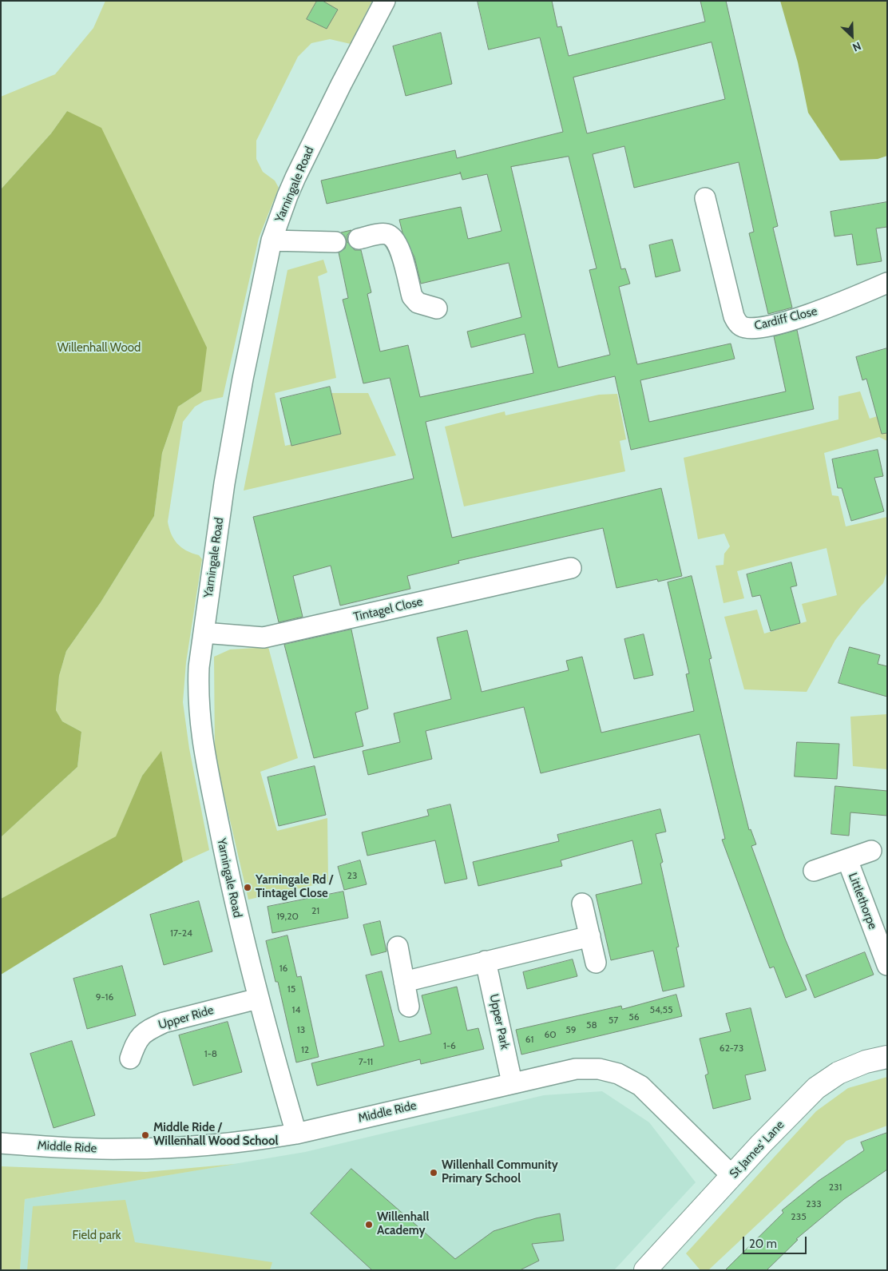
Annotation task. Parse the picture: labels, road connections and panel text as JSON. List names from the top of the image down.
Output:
{
  "streets": {
    "street": [
      "Yarningale Road",
      "Cardiff Close",
      "Tintagel Close",
      "Littlethorpe",
      "Upper Ride",
      "Upper Park",
      "Middle Ride",
      "St James' Lane"
    ]
  },
  "crossings": [
    ["Yarningale Road", "Tintagel Close"],
    ["Yarningale Road", "Upper Ride"],
    ["Yarningale Road", "Middle Ride"],
    ["Upper Park", "Middle Ride"],
    ["Middle Ride", "St James' Lane"]
  ],
  "parks": ["Willenhall Wood", "Field park"],
  "places": [
    "Yarningale Rd / Tintagel Close",
    "Middle Ride / Willenhall Wood School",
    "Willenhall Community Primary School",
    "Willenhall Academy"
  ],
  "house_numbers": [
    "23",
    "21",
    "19,20",
    "17-24",
    "16",
    "15",
    "9-16",
    "14",
    "54,55",
    "56",
    "57",
    "58",
    "13",
    "59",
    "60",
    "61",
    "1-6",
    "62-73",
    "12",
    "1-8",
    "7-11",
    "231",
    "233",
    "235"
  ],
  "scale_bar": "20 m",
  "north": "bottom right"
}
